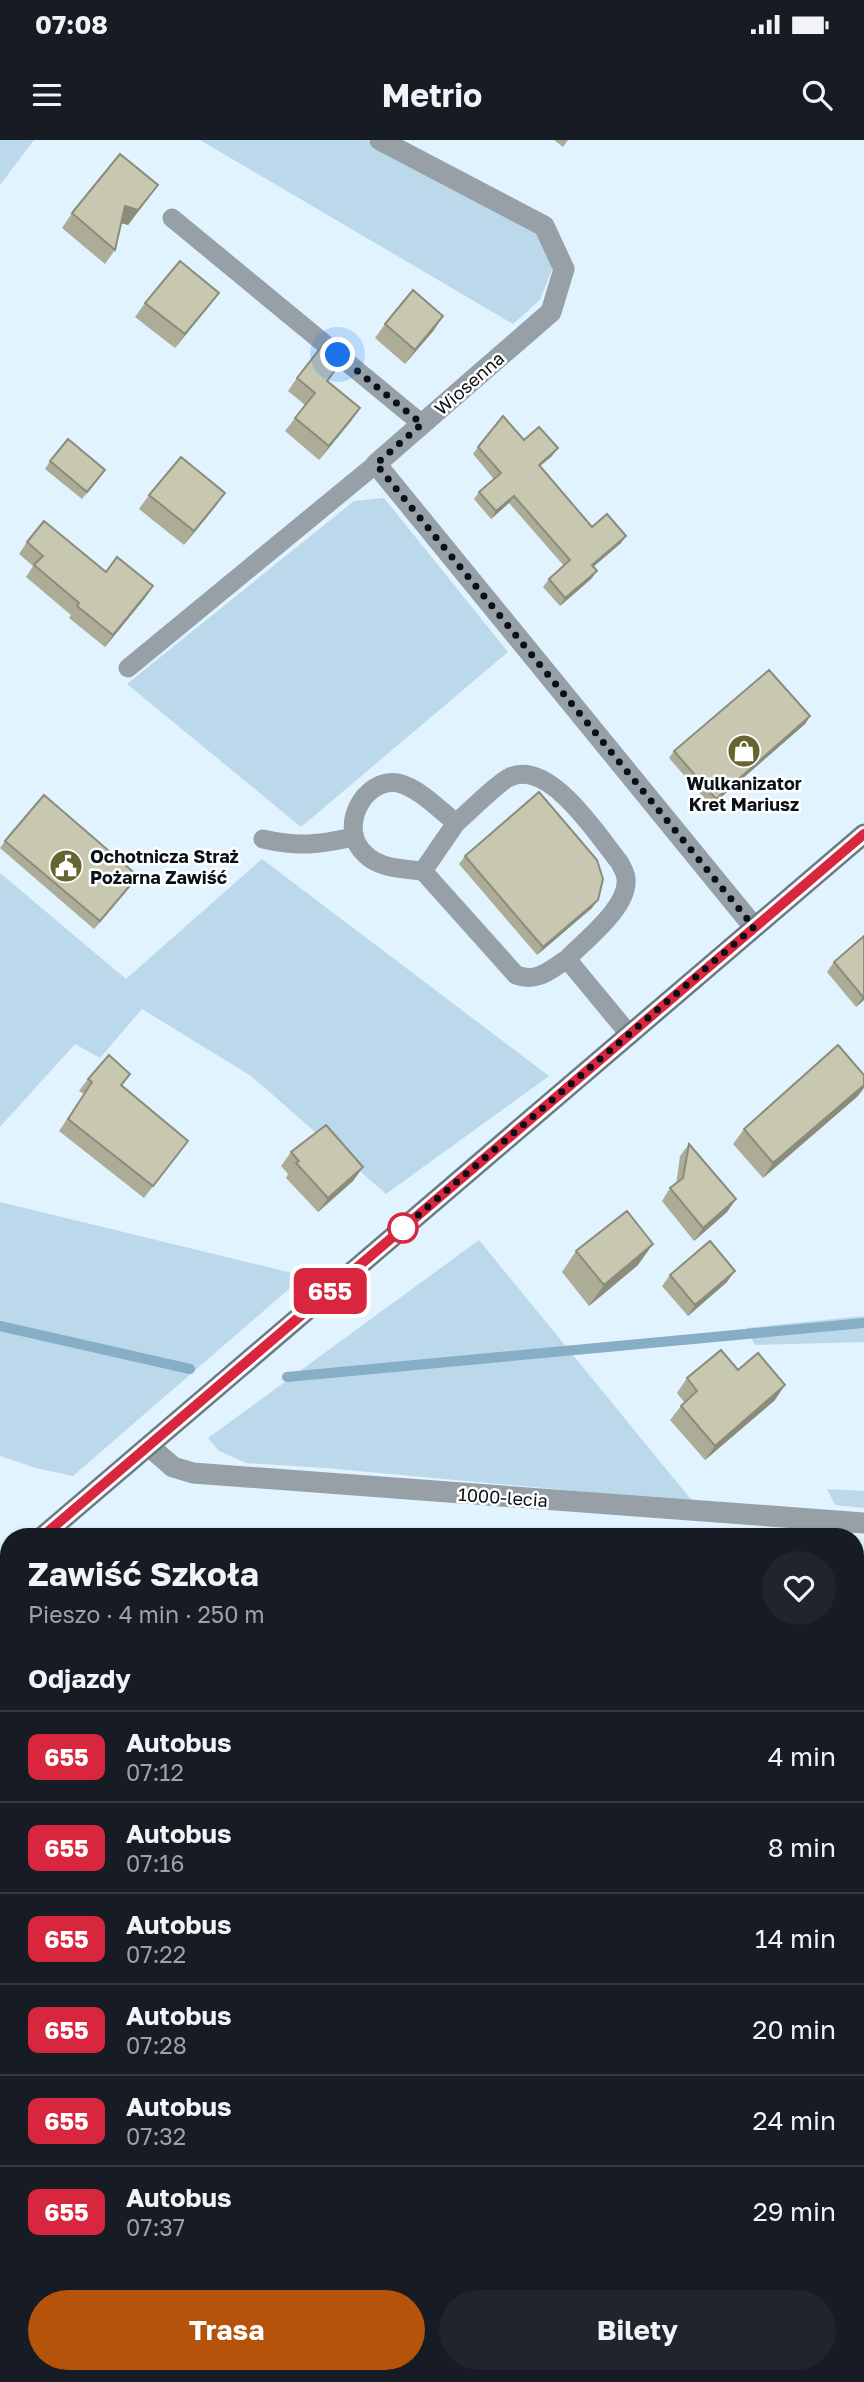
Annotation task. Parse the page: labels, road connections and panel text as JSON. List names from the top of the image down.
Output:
{
  "streets": {
    "street": ["Wiosenna", "1000-lecia"]
  },
  "places": {
    "shop": ["Wulkanizator Kret Mariusz"],
    "public building": ["Ochotnicza Straż Pożarna Zawiść"]
  },
  "lines": ["bus line 655"],
  "page": {
    "status": "07:08",
    "header": "Metrio",
    "on_map": "655",
    "heading": [
      ["Zawiść Szkoła", "Pieszo · 4 min · 250 m"],
      "Odjazdy"
    ],
    "list": [
      {
        "mark": "655",
        "name": "Autobus",
        "note": "07:12",
        "value": "4 min"
      },
      {
        "mark": "655",
        "name": "Autobus",
        "note": "07:16",
        "value": "8 min"
      },
      {
        "mark": "655",
        "name": "Autobus",
        "note": "07:22",
        "value": "14 min"
      },
      {
        "mark": "655",
        "name": "Autobus",
        "note": "07:28",
        "value": "20 min"
      },
      {
        "mark": "655",
        "name": "Autobus",
        "note": "07:32",
        "value": "24 min"
      },
      {
        "mark": "655",
        "name": "Autobus",
        "note": "07:37",
        "value": "29 min"
      }
    ],
    "buttons": ["Trasa", "Bilety"]
  }
}
